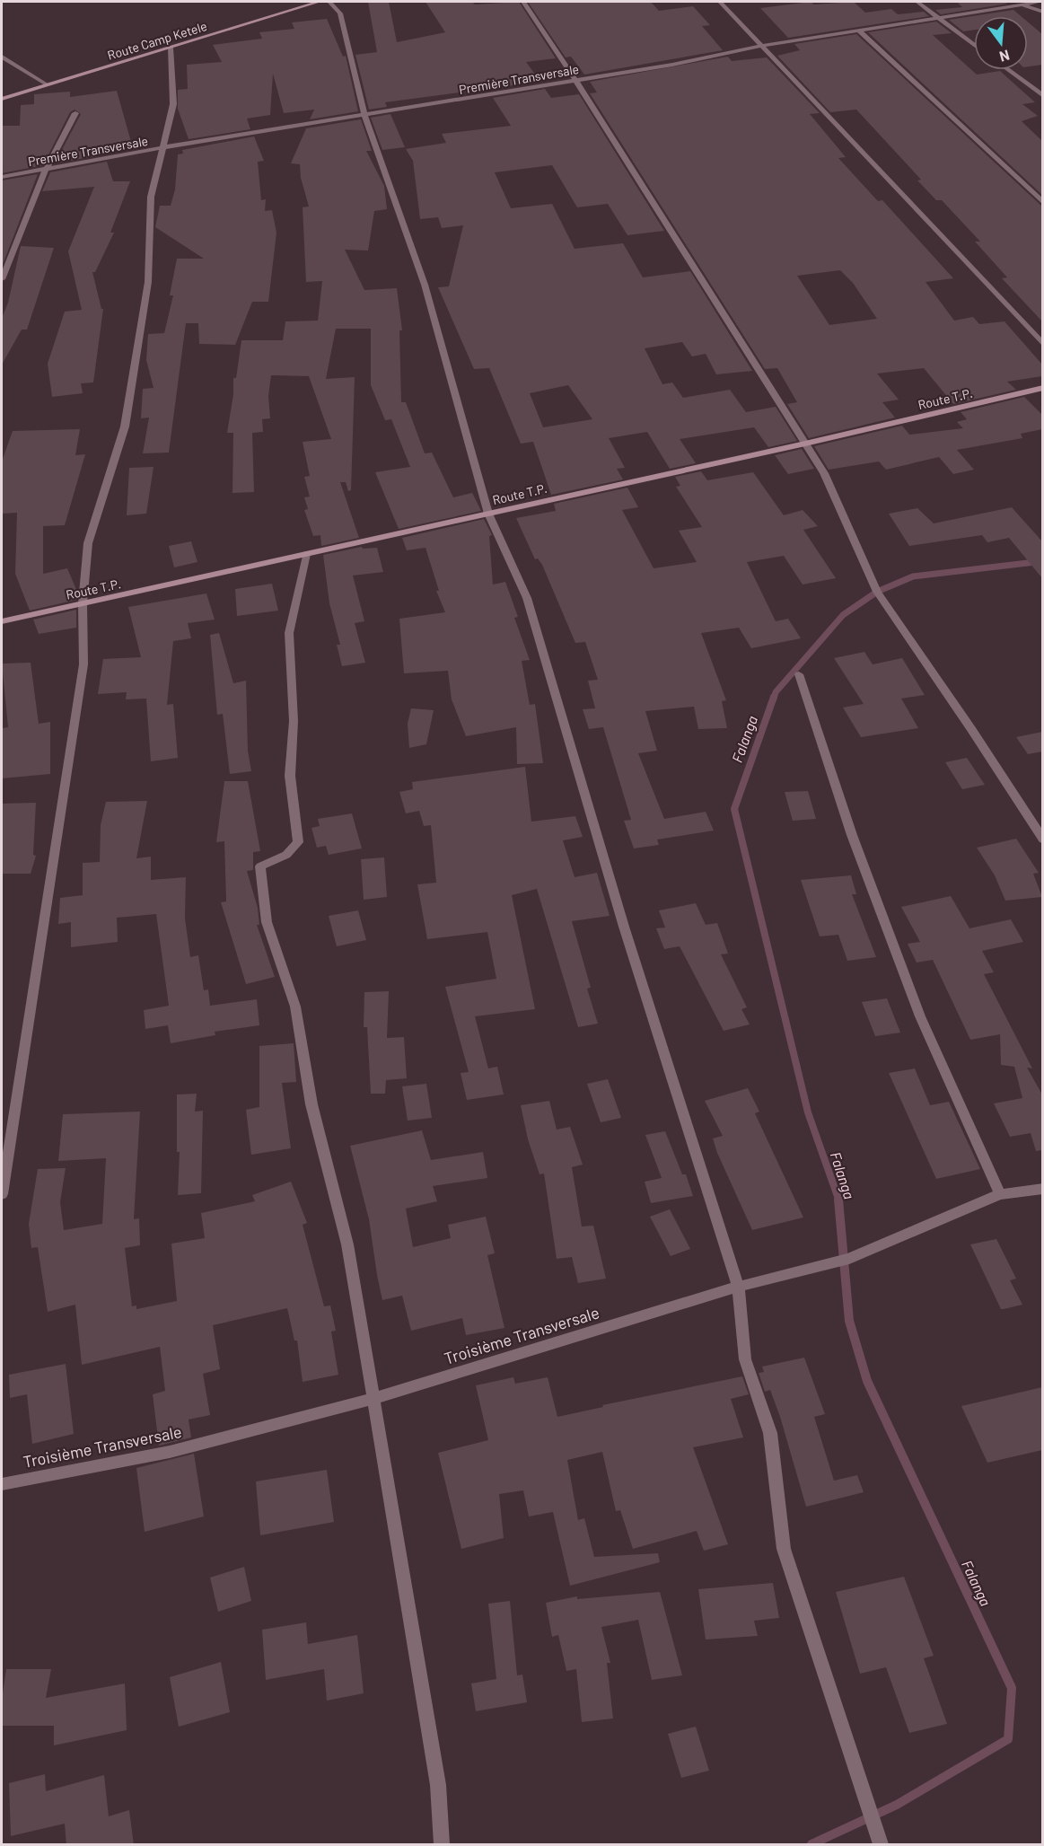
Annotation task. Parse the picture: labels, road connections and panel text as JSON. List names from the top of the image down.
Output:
{
  "streets": {
    "street": [
      "Route Camp Ketele",
      "Première Transversale",
      "Route T.P.",
      "Troisième Transversale"
    ]
  },
  "water": ["Falanga"],
  "north": "bottom"
}
